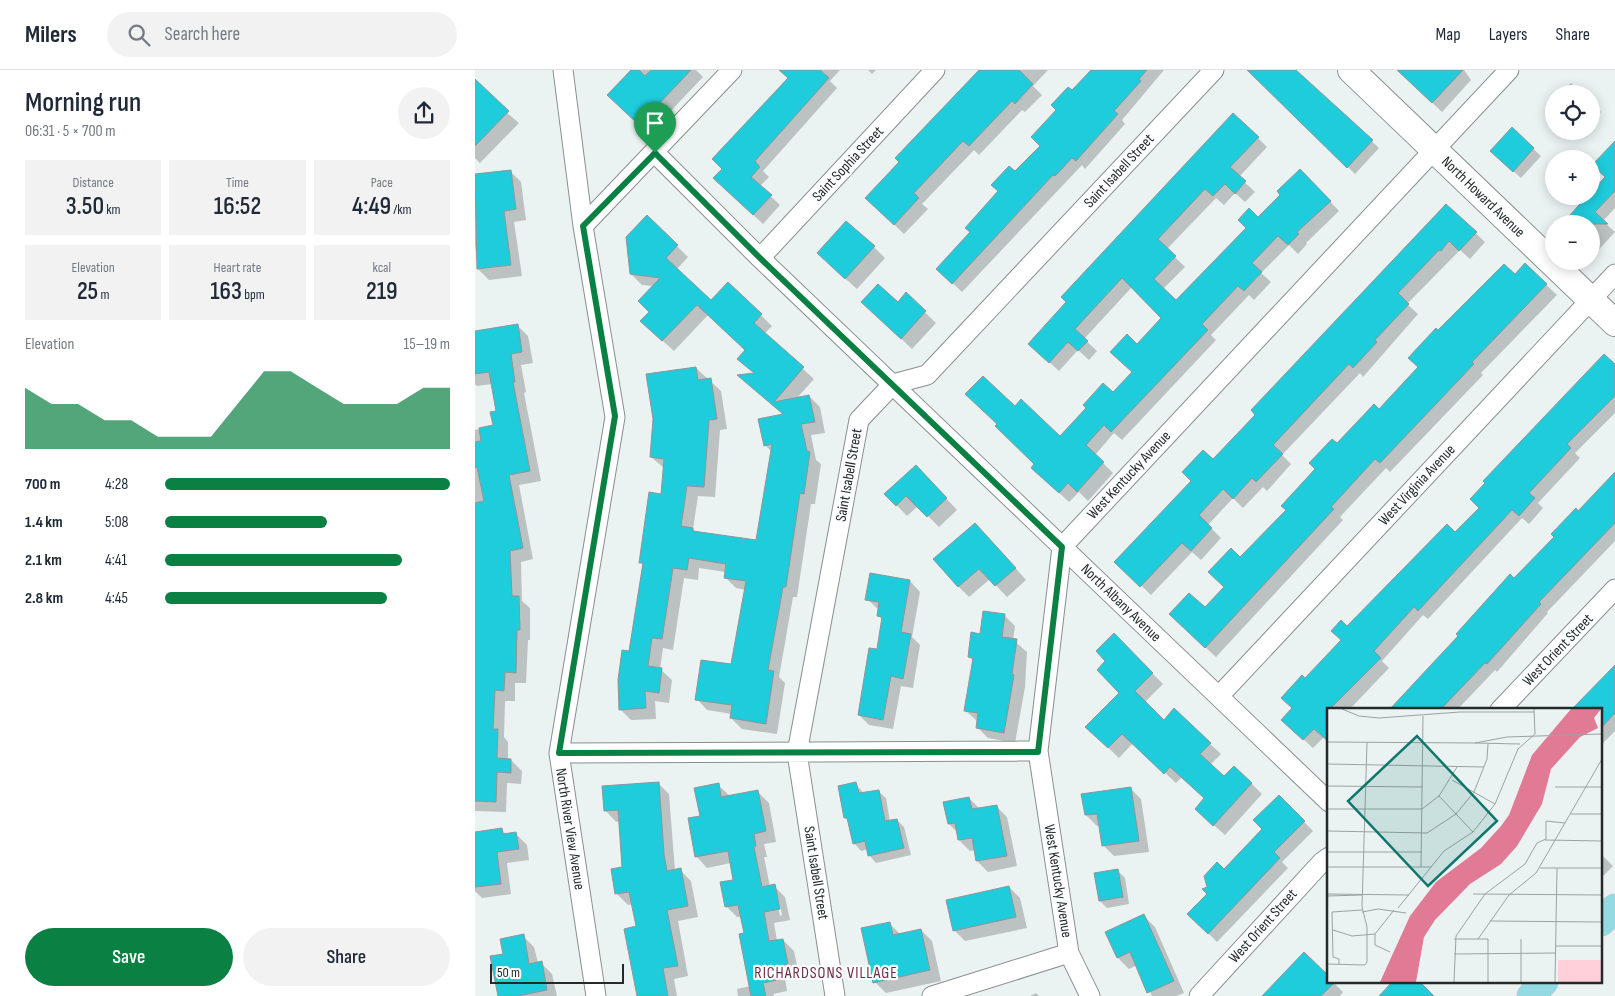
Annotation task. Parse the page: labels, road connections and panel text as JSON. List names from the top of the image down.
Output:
{
  "streets": {
    "street": [
      "Saint Sophia Street",
      "Saint Isabell Street",
      "North Howard Avenue",
      "West Kentucky Avenue",
      "West Virginia Avenue",
      "North Albany Avenue",
      "West Orient Street",
      "North River View Avenue"
    ]
  },
  "crossings": [
    ["Saint Sophia Street", "North Albany Avenue"],
    ["Saint Isabell Street", "North Albany Avenue"],
    ["North Howard Avenue", "West Kentucky Avenue"],
    ["North Howard Avenue", "West Virginia Avenue"],
    ["West Kentucky Avenue", "North Albany Avenue"],
    ["West Virginia Avenue", "North Albany Avenue"]
  ],
  "districts": ["RICHARDSONS VILLAGE"],
  "scale_bar": "50 m",
  "page": {
    "header": "Milers",
    "search": "Search here",
    "nav": ["Map", "Layers", "Share"],
    "heading": ["Morning run", "06:31 · 5 × 700 m"],
    "map_buttons": ["+", "−"],
    "stats": [
      ["Distance", "3.50 km"],
      ["Time", "16:52"],
      ["Pace", "4:49 /km"],
      ["Elevation", "25 m"],
      ["Heart rate", "163 bpm"],
      ["kcal", "219"]
    ],
    "chart": ["Elevation", "15–19 m"],
    "list": [
      {
        "name": "700 m",
        "note": "4:28"
      },
      {
        "name": "1.4 km",
        "note": "5:08"
      },
      {
        "name": "2.1 km",
        "note": "4:41"
      },
      {
        "name": "2.8 km",
        "note": "4:45"
      }
    ],
    "buttons": ["Save", "Share"],
    "scale": "50 m"
  }
}
